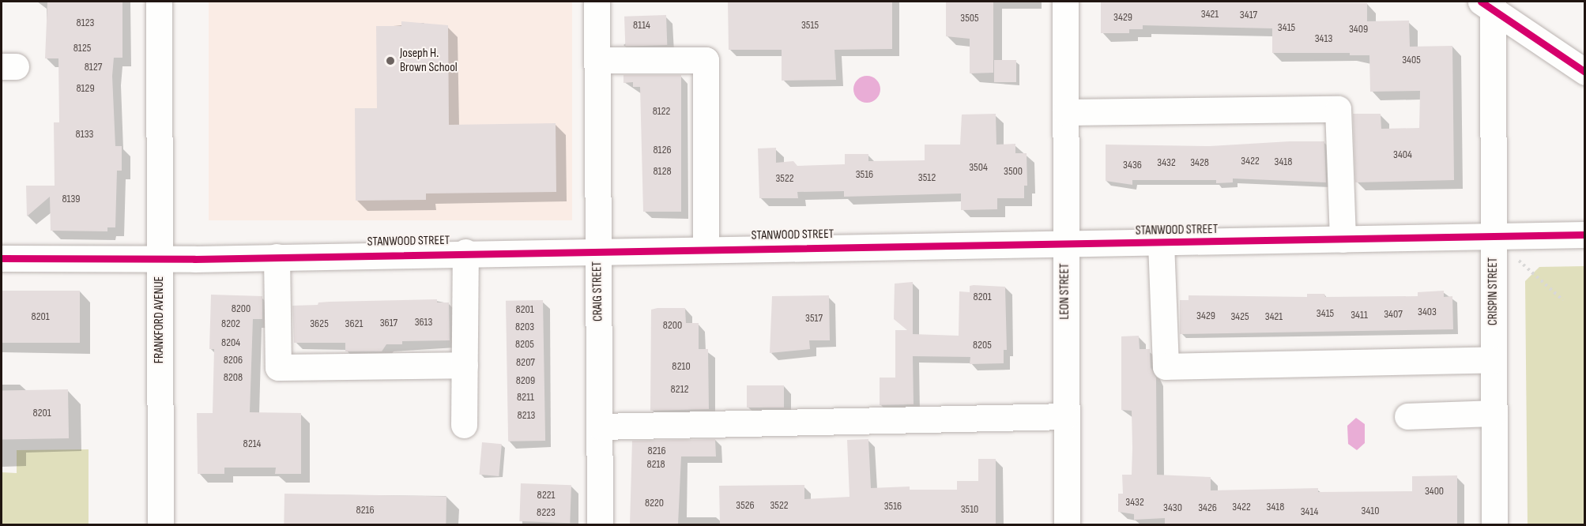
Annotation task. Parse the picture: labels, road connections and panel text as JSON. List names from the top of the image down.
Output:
{
  "streets": {
    "street": [
      "STANWOOD STREET",
      "CRAIG STREET",
      "LEON STREET",
      "CRISPIN STREET",
      "FRANKFORD AVENUE"
    ]
  },
  "crossings": [
    ["STANWOOD STREET", "CRAIG STREET"],
    ["STANWOOD STREET", "LEON STREET"],
    ["STANWOOD STREET", "CRISPIN STREET"],
    ["STANWOOD STREET", "FRANKFORD AVENUE"]
  ],
  "places": ["Joseph H. Brown School"],
  "house_numbers": [
    "3421",
    "3417",
    "3429",
    "3505",
    "8123",
    "8114",
    "3515",
    "3415",
    "3409",
    "3413",
    "8125",
    "3405",
    "8127",
    "8129",
    "8122",
    "8133",
    "8126",
    "3404",
    "3422",
    "3418",
    "3432",
    "3428",
    "3436",
    "3504",
    "8128",
    "3500",
    "3516",
    "3512",
    "3522",
    "8139",
    "8201",
    "8200",
    "8201",
    "3403",
    "3415",
    "3407",
    "3411",
    "3429",
    "8201",
    "3425",
    "3421",
    "3517",
    "3613",
    "3617",
    "8202",
    "3625",
    "3621",
    "8200",
    "8203",
    "8204",
    "8205",
    "8205",
    "8206",
    "8207",
    "8210",
    "8208",
    "8209",
    "8212",
    "8211",
    "8201",
    "8213",
    "8214",
    "8216",
    "8218",
    "3400",
    "8221",
    "3432",
    "8220",
    "3526",
    "3522",
    "3516",
    "3422",
    "3418",
    "3430",
    "3426",
    "3510",
    "8216",
    "3410",
    "3414",
    "8223"
  ]
}
